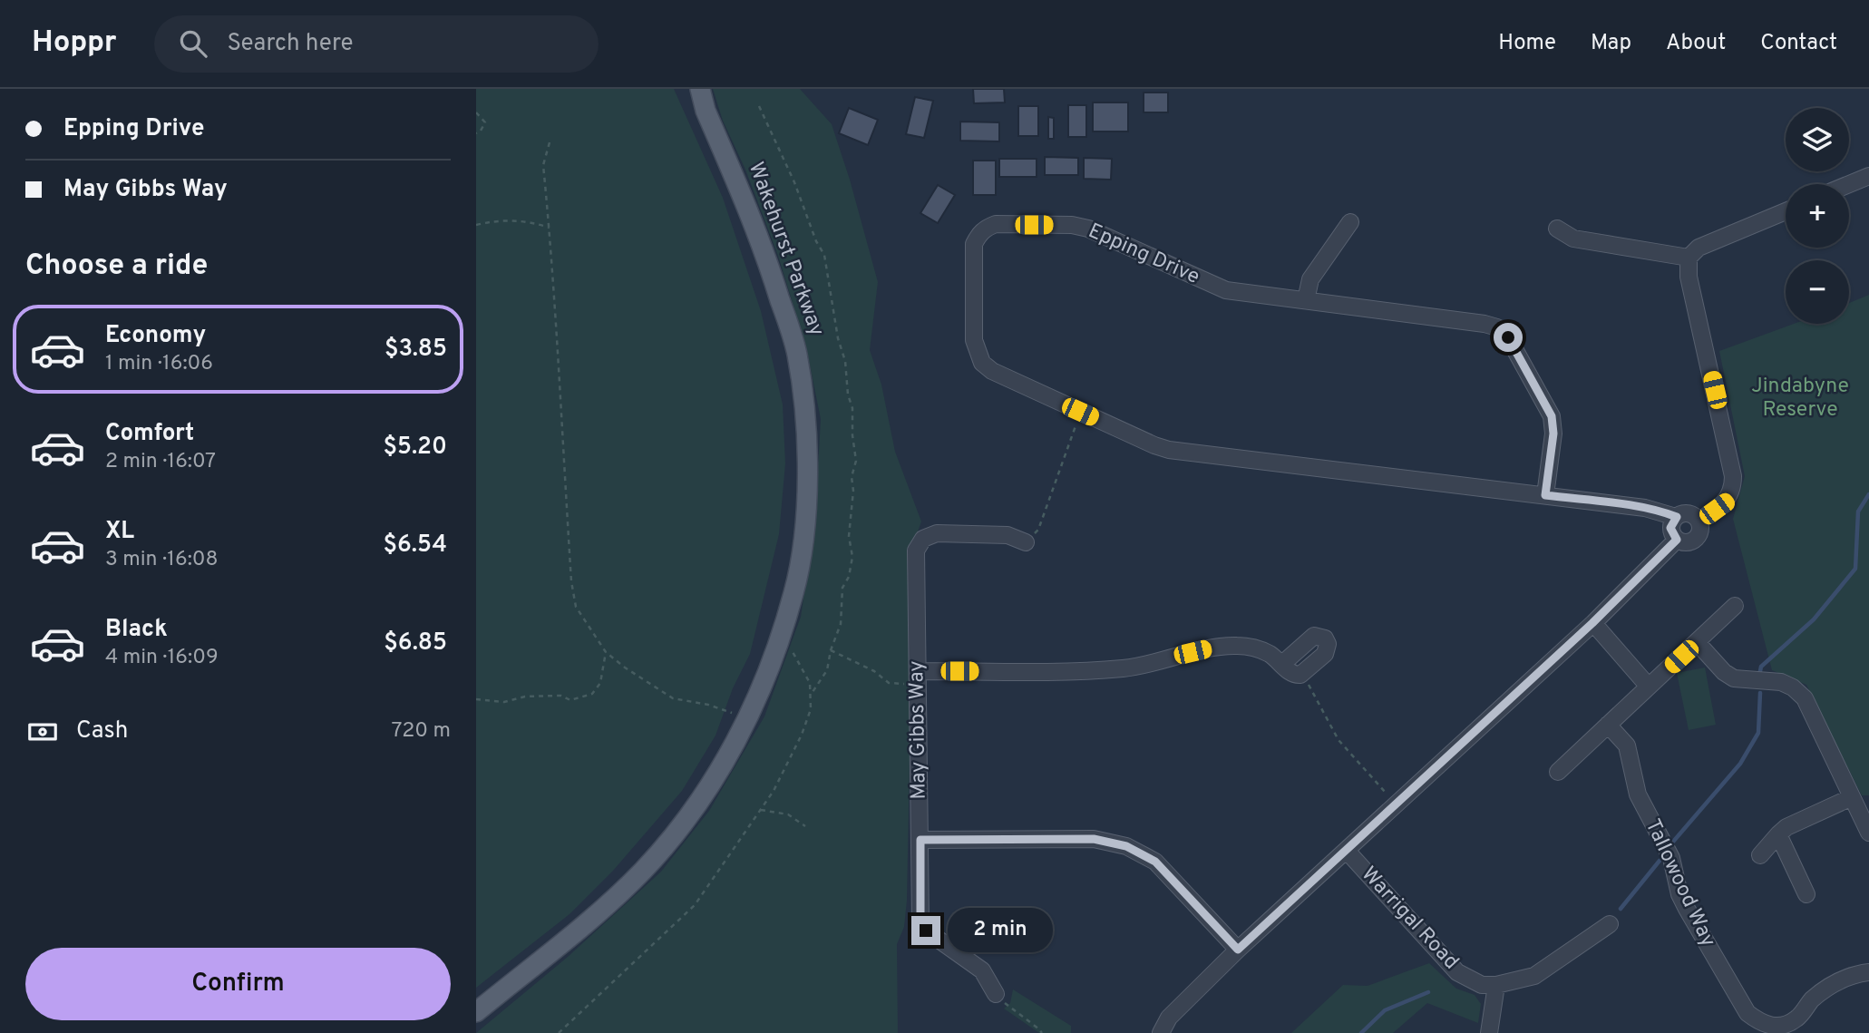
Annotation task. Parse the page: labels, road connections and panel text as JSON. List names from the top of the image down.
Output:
{
  "streets": {
    "main road": ["Wakehurst Parkway"],
    "street": [
      "Epping Drive",
      "May Gibbs Way",
      "Tallowood Way",
      "Warrigal Road"
    ]
  },
  "parks": ["Jindabyne Reserve"],
  "page": {
    "header": "Hoppr",
    "search": "Search here",
    "nav": [
      "Home",
      "Map",
      "About",
      "Contact"
    ],
    "banner": ["Epping Drive", "May Gibbs Way"],
    "map_buttons": ["+", "−"],
    "heading": "Choose a ride",
    "list": [
      {
        "name": "Economy",
        "note": "1 min · 16:06",
        "value": "$3.85"
      },
      {
        "name": "Comfort",
        "note": "2 min · 16:07",
        "value": "$5.20"
      },
      {
        "name": "XL",
        "note": "3 min · 16:08",
        "value": "$6.54"
      },
      {
        "name": "Black",
        "note": "4 min · 16:09",
        "value": "$6.85"
      }
    ],
    "pay": ["Cash", "720 m"],
    "bubble": "2 min",
    "buttons": "Confirm"
  }
}
